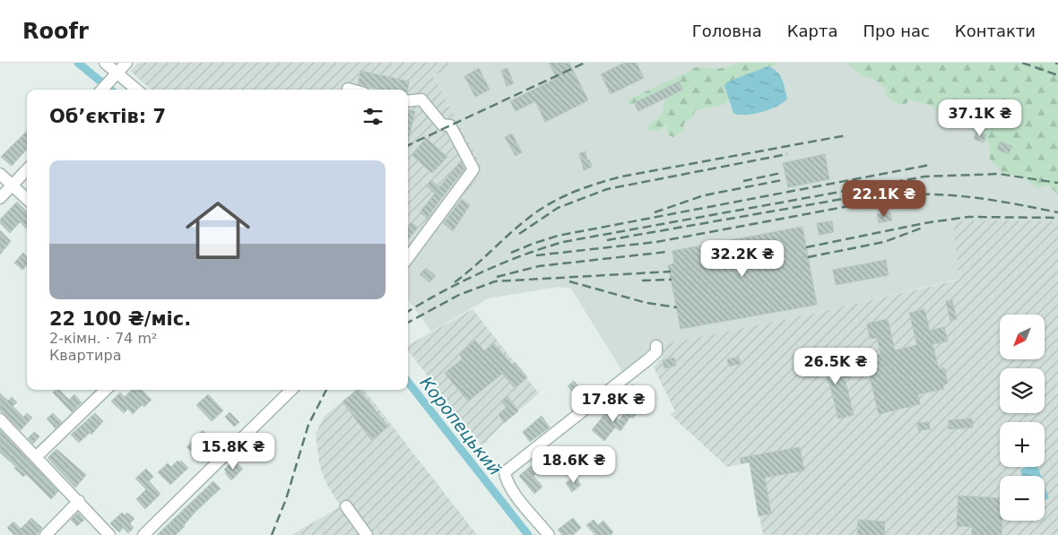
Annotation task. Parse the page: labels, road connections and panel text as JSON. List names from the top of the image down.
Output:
{
  "water": ["Коропецький"],
  "north": "bottom left",
  "page": {
    "header": "Roofr",
    "nav": [
      "Головна",
      "Карта",
      "Про нас",
      "Контакти"
    ],
    "heading": "Об’єктів: 7",
    "price": [
      "37.1K ₴",
      "22.1K ₴",
      "32.2K ₴",
      "26.5K ₴",
      "17.8K ₴",
      "15.8K ₴",
      "18.6K ₴"
    ],
    "list": [
      {
        "name": "22 100 ₴/міс.",
        "note": "2-кімн. · 74 m² · Квартира"
      }
    ],
    "map_buttons": ["+", "−"]
  }
}
